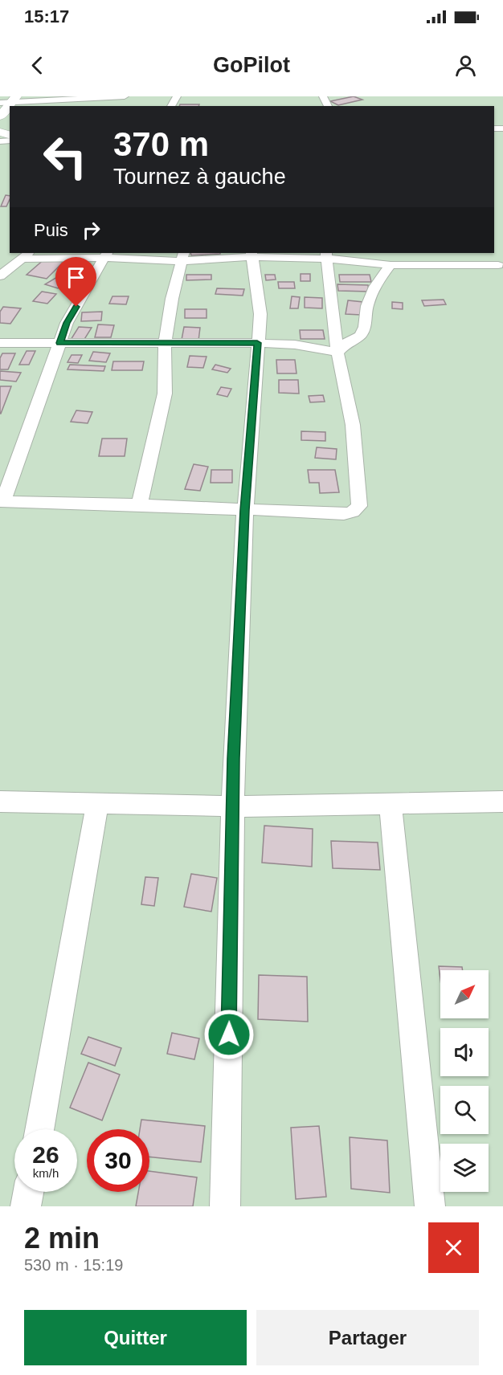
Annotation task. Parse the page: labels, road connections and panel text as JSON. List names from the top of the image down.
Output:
{
  "north": "top right",
  "page": {
    "status": "15:17",
    "header": "GoPilot",
    "turn": ["370 m", "Tournez à gauche"],
    "then": "Puis",
    "speed": "26 km/h",
    "limit": "30",
    "heading": ["2 min", "530 m · 15:19"],
    "buttons": ["Quitter", "Partager"]
  }
}
